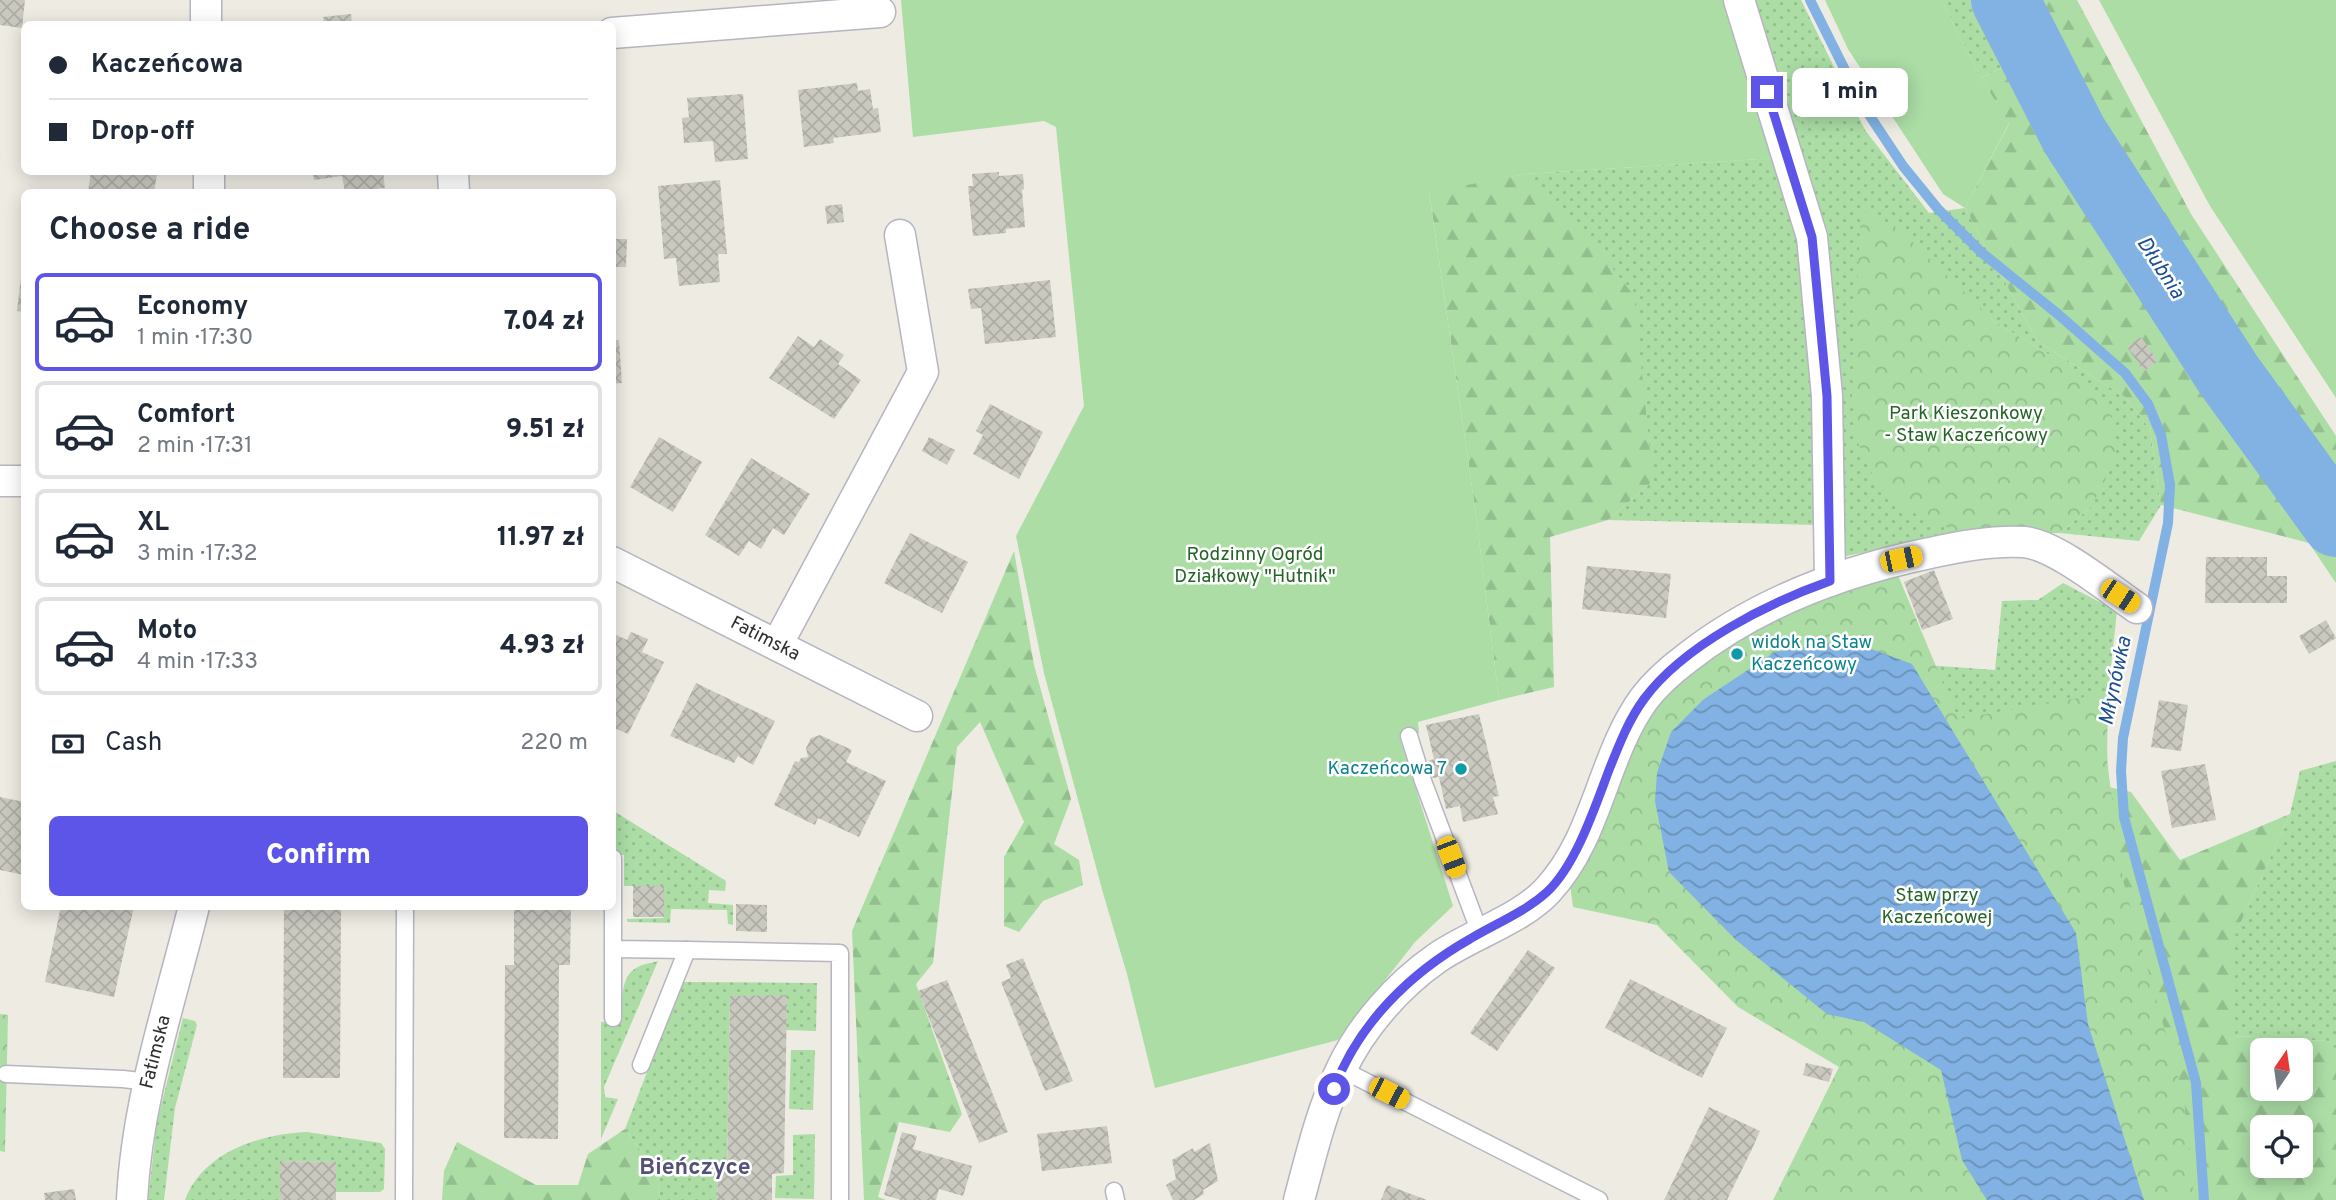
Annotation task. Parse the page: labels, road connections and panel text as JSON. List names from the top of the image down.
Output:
{
  "streets": {
    "street": ["Fatimska"]
  },
  "districts": ["Bieńczyce"],
  "water": ["Dłubnia", "Młynówka"],
  "parks": ["Park Kieszonkowy - Staw Kaczeńcowy", "Rodzinny Ogród Działkowy \"Hutnik\"", "Staw przy Kaczeńcowej"],
  "places": ["widok na Staw Kaczeńcowy", "Kaczeńcowa 7"],
  "north": "top",
  "page": {
    "banner": ["Kaczeńcowa", "Drop-off"],
    "bubble": "1 min",
    "heading": "Choose a ride",
    "list": [
      {
        "name": "Economy",
        "note": "1 min · 17:30",
        "value": "7.04 zł"
      },
      {
        "name": "Comfort",
        "note": "2 min · 17:31",
        "value": "9.51 zł"
      },
      {
        "name": "XL",
        "note": "3 min · 17:32",
        "value": "11.97 zł"
      },
      {
        "name": "Moto",
        "note": "4 min · 17:33",
        "value": "4.93 zł"
      }
    ],
    "pay": ["Cash", "220 m"],
    "buttons": "Confirm"
  }
}
